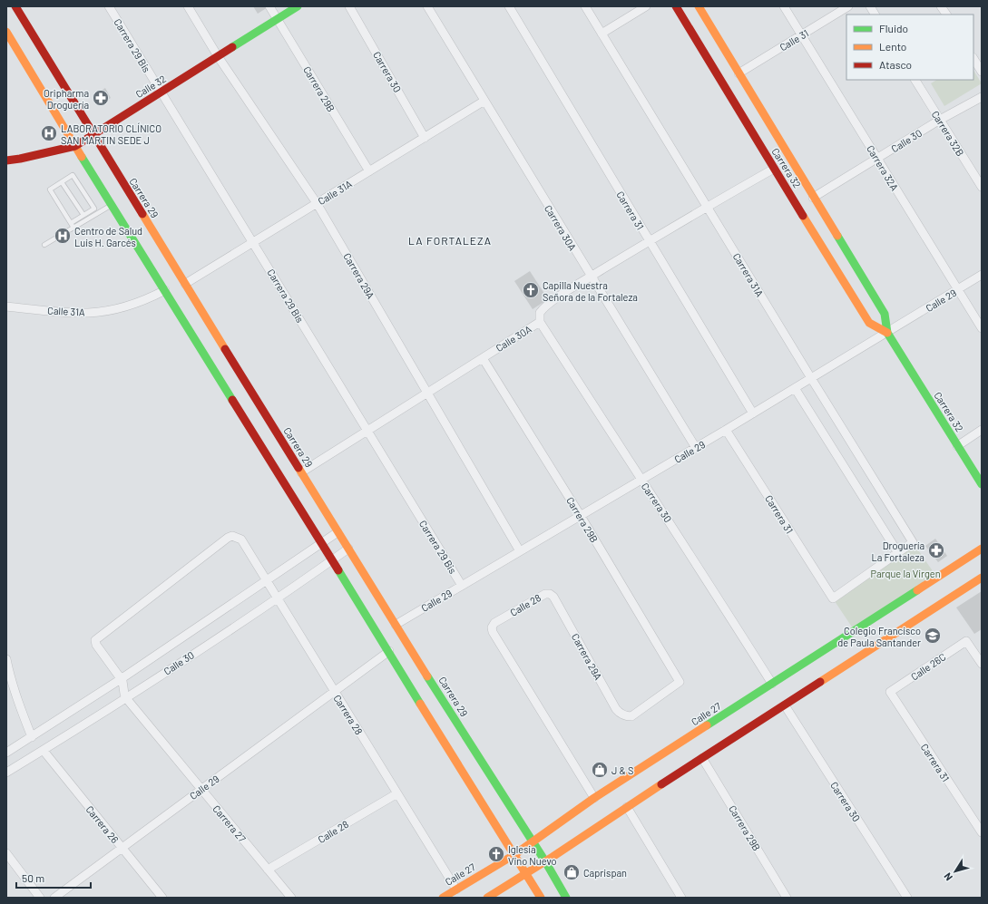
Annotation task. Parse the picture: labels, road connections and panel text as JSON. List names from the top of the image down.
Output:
{
  "streets": {
    "street": [
      "Calle 31",
      "Carrera 29 Bis",
      "Carrera 30",
      "Calle 32",
      "Carrera 29B",
      "Carrera 32B",
      "Calle 30",
      "Carrera 32",
      "Carrera 32A",
      "Calle 31A",
      "Carrera 29",
      "Carrera 31",
      "Carrera 30A",
      "Carrera 31A",
      "Carrera 29A",
      "Calle 29",
      "Calle 30A",
      "Calle 28",
      "Calle 26C",
      "Calle 27",
      "Carrera 28",
      "Carrera 27",
      "Carrera 26"
    ]
  },
  "crossings": [
    ["Calle 31", "Carrera 32"],
    ["Calle 31", "Carrera 32A"],
    ["Carrera 29 Bis", "Calle 32"],
    ["Carrera 29 Bis", "Calle 31A"],
    ["Carrera 29 Bis", "Calle 29"],
    ["Carrera 29 Bis", "Calle 30A"],
    ["Carrera 30", "Calle 31A"],
    ["Carrera 30", "Calle 29"],
    ["Carrera 30", "Calle 30A"],
    ["Carrera 30", "Calle 27"],
    ["Calle 32", "Carrera 29B"],
    ["Calle 32", "Carrera 29"],
    ["Calle 32", "Carrera 29A"],
    ["Carrera 29B", "Calle 31A"],
    ["Carrera 29B", "Carrera 29A"],
    ["Carrera 29B", "Calle 29"],
    ["Carrera 29B", "Calle 30A"],
    ["Carrera 32B", "Calle 30"],
    ["Calle 30", "Carrera 32"],
    ["Calle 30", "Carrera 32A"],
    ["Calle 30", "Carrera 29"],
    ["Calle 30", "Carrera 28"],
    ["Calle 30", "Carrera 27"],
    ["Calle 30", "Carrera 26"],
    ["Carrera 32", "Calle 29"],
    ["Carrera 32", "Calle 30A"],
    ["Carrera 32A", "Calle 29"],
    ["Calle 31A", "Carrera 29"],
    ["Calle 31A", "Carrera 30A"],
    ["Calle 31A", "Carrera 29A"],
    ["Carrera 29", "Calle 29"],
    ["Carrera 29", "Calle 30A"],
    ["Carrera 29", "Calle 27"],
    ["Carrera 31", "Carrera 31A"],
    ["Carrera 31", "Calle 29"],
    ["Carrera 31", "Calle 30A"],
    ["Carrera 31", "Calle 26C"],
    ["Carrera 30A", "Calle 29"],
    ["Carrera 30A", "Calle 30A"],
    ["Carrera 31A", "Calle 29"],
    ["Carrera 31A", "Calle 30A"],
    ["Carrera 29A", "Calle 29"],
    ["Carrera 29A", "Calle 30A"],
    ["Carrera 29A", "Calle 28"],
    ["Calle 29", "Carrera 28"],
    ["Calle 29", "Carrera 27"],
    ["Calle 29", "Carrera 26"],
    ["Calle 28", "Calle 27"],
    ["Calle 28", "Carrera 28"],
    ["Calle 28", "Carrera 27"],
    ["Calle 27", "Carrera 28"]
  ],
  "districts": ["LA FORTALEZA"],
  "parks": ["Parque la Virgen"],
  "places": {
    "pharmacy": ["Oripharma Droguería", "Droguería La Fortaleza"],
    "hospital": ["LABORATORIO CLÍNICO SAN MARTIN SEDE J", "Centro de Salud Luis H. Garcés"],
    "church": ["Capilla Nuestra Señora de la Fortaleza", "Iglesia Vino Nuevo"],
    "school or university": ["Colegio Francisco de Paula Santander"],
    "shop": ["J & S", "Caprispan"]
  },
  "legend": ["Fluido", "Lento", "Atasco"],
  "scale_bar": "50 m",
  "north": "bottom left"
}
